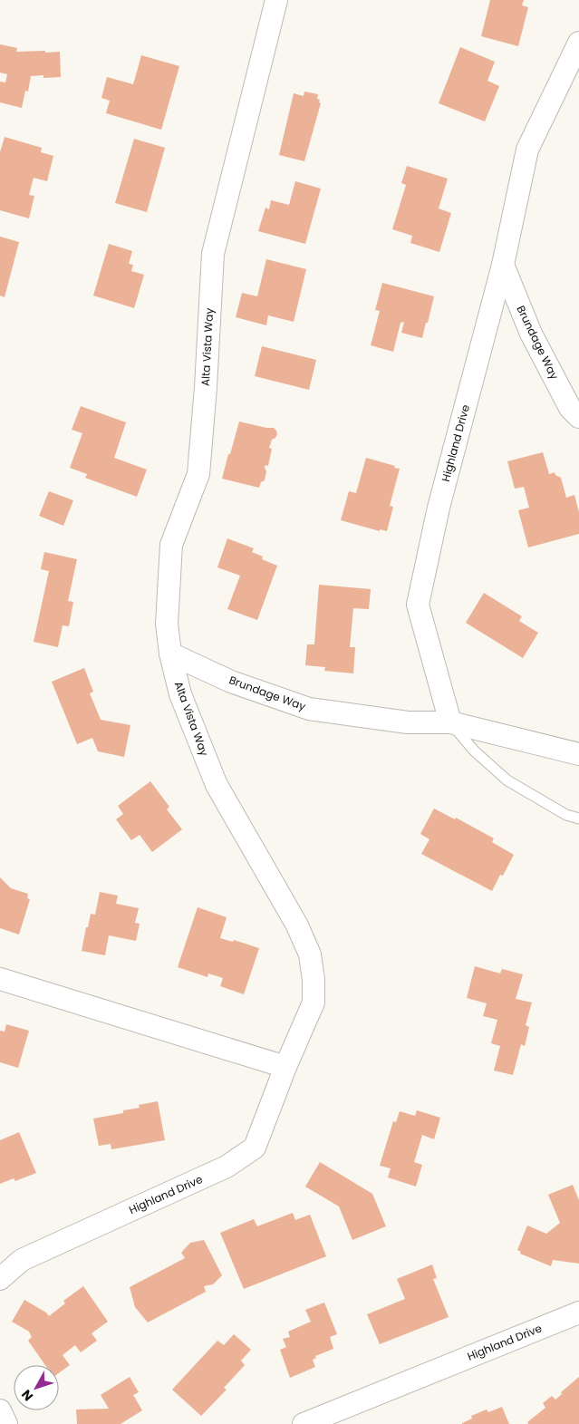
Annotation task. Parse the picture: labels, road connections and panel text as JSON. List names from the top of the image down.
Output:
{
  "streets": {
    "street": ["Brundage Way", "Alta Vista Way", "Highland Drive"]
  },
  "crossings": [
    ["Brundage Way", "Alta Vista Way"],
    ["Brundage Way", "Highland Drive"],
    ["Alta Vista Way", "Highland Drive"]
  ],
  "north": "bottom left"
}
